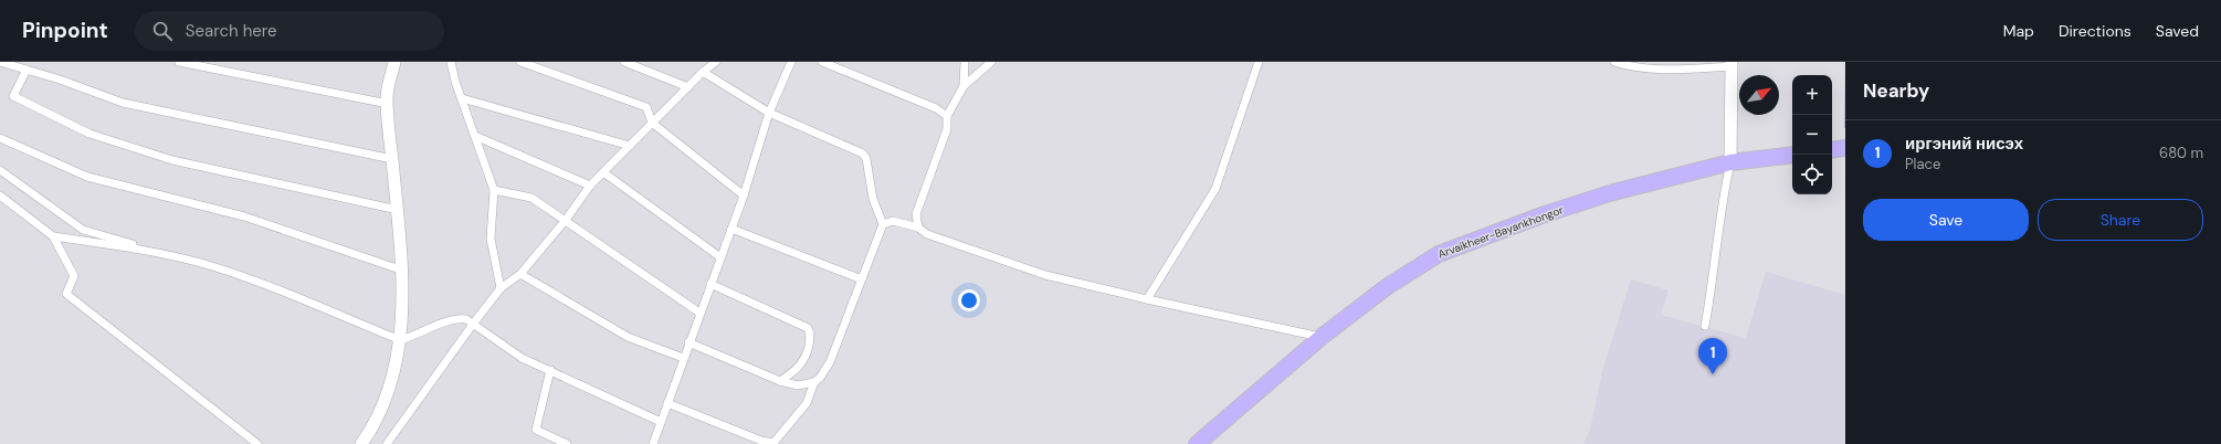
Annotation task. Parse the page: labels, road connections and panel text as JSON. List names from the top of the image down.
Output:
{
  "streets": {
    "highway": ["Arvaikheer-Bayankhongor"]
  },
  "north": "top right",
  "page": {
    "header": "Pinpoint",
    "search": "Search here",
    "nav": ["Map", "Directions", "Saved"],
    "heading": "Nearby",
    "map_buttons": ["+", "−"],
    "list": [
      {
        "mark": "1",
        "name": "иргэний нисэх",
        "note": "Place",
        "value": "680 m"
      }
    ],
    "buttons": ["Save", "Share"],
    "pins": "1"
  }
}
